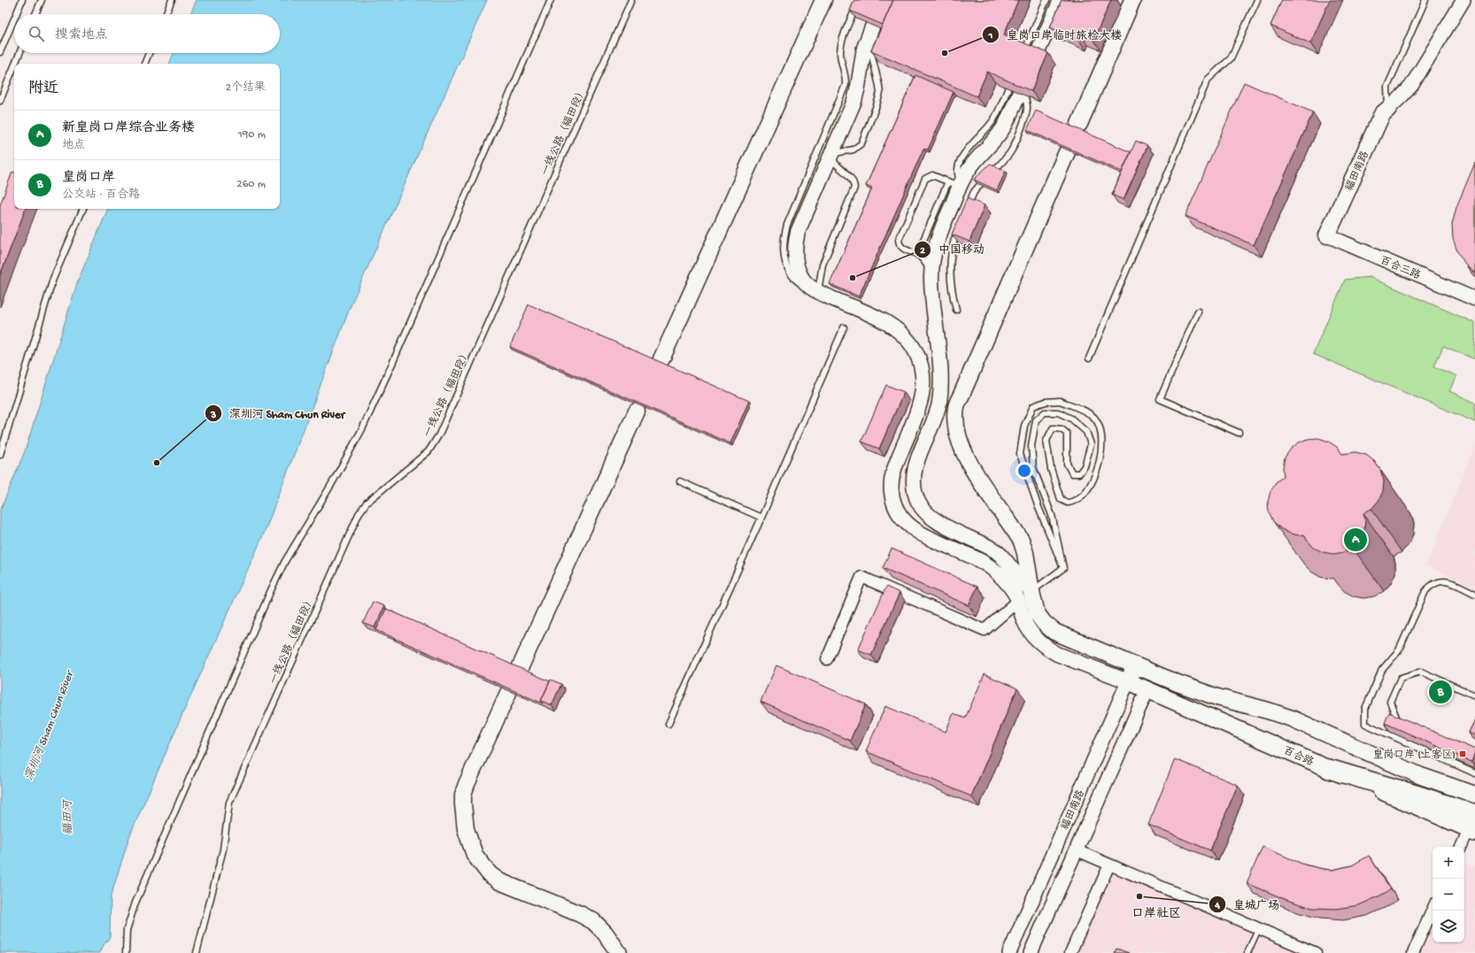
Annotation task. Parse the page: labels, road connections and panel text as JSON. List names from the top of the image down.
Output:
{
  "streets": {
    "main road": ["福田南路", "百合路"],
    "street": ["百合三路"],
    "lane": ["一线公路（福田段）"]
  },
  "crossings": [
    ["福田南路", "百合三路"],
    ["福田南路", "百合路"]
  ],
  "districts": ["口岸社区"],
  "water": ["深圳河 Sham Chun River", "福田河"],
  "places": {
    "other": [
      "皇岗口岸临时旅检大楼",
      "中国移动",
      "深圳河 Sham Chun River",
      "皇城广场"
    ],
    "transit": ["皇岗口岸 (上客区)"]
  },
  "page": {
    "search": "搜索地点",
    "heading": ["附近", "2个结果"],
    "list": [
      {
        "mark": "A",
        "name": "新皇岗口岸综合业务楼",
        "note": "地点",
        "value": "190 m"
      },
      {
        "mark": "B",
        "name": "皇岗口岸",
        "note": "公交站 · 百合路",
        "value": "260 m"
      }
    ],
    "pins": ["A", "B"],
    "map_buttons": ["+", "−"]
  }
}
